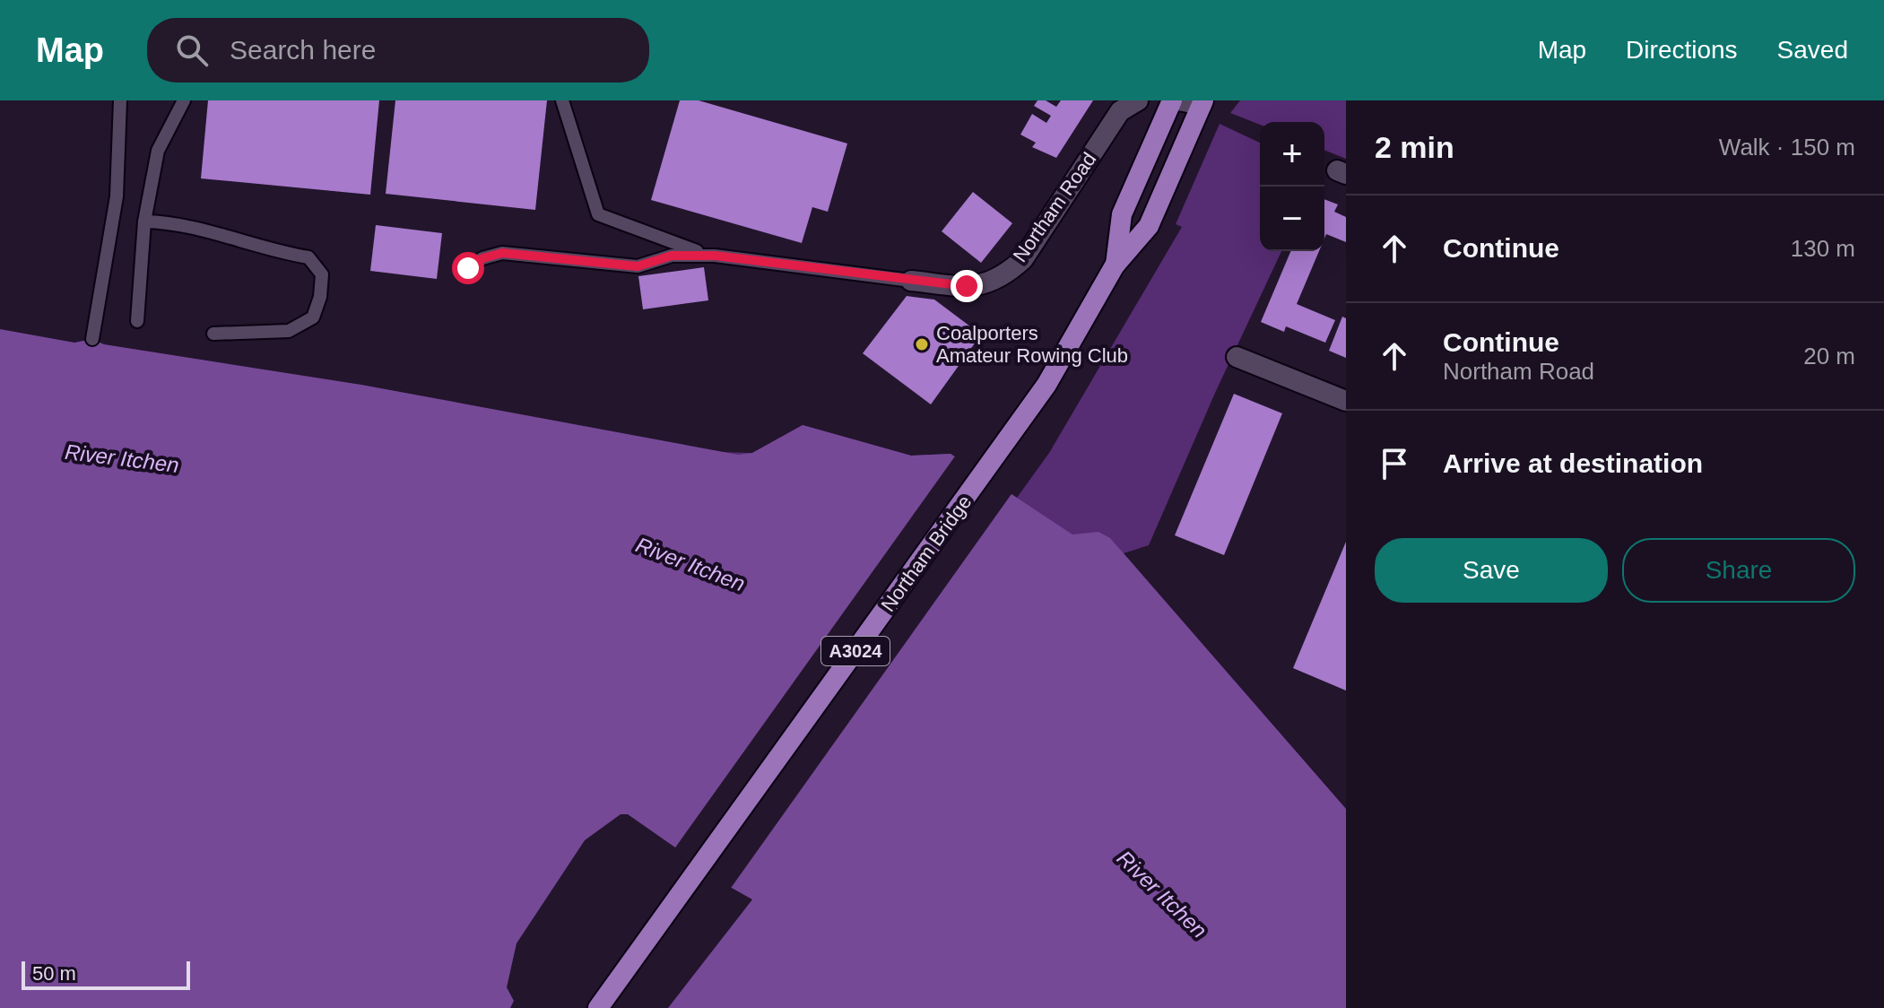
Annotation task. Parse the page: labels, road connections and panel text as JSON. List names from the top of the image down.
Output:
{
  "streets": {
    "main road": ["Northam Bridge", "A3024"],
    "street": ["Northam Road"]
  },
  "water": ["River Itchen"],
  "places": ["Coalporters Amateur Rowing Club"],
  "scale_bar": "50 m",
  "page": {
    "header": "Map",
    "search": "Search here",
    "nav": ["Map", "Directions", "Saved"],
    "heading": ["2 min", "Walk · 150 m"],
    "map_buttons": ["+", "−"],
    "list": [
      ["Continue", "130 m"],
      ["Continue", "Northam Road", "20 m"],
      "Arrive at destination"
    ],
    "buttons": ["Save", "Share"],
    "scale": "50 m"
  }
}
